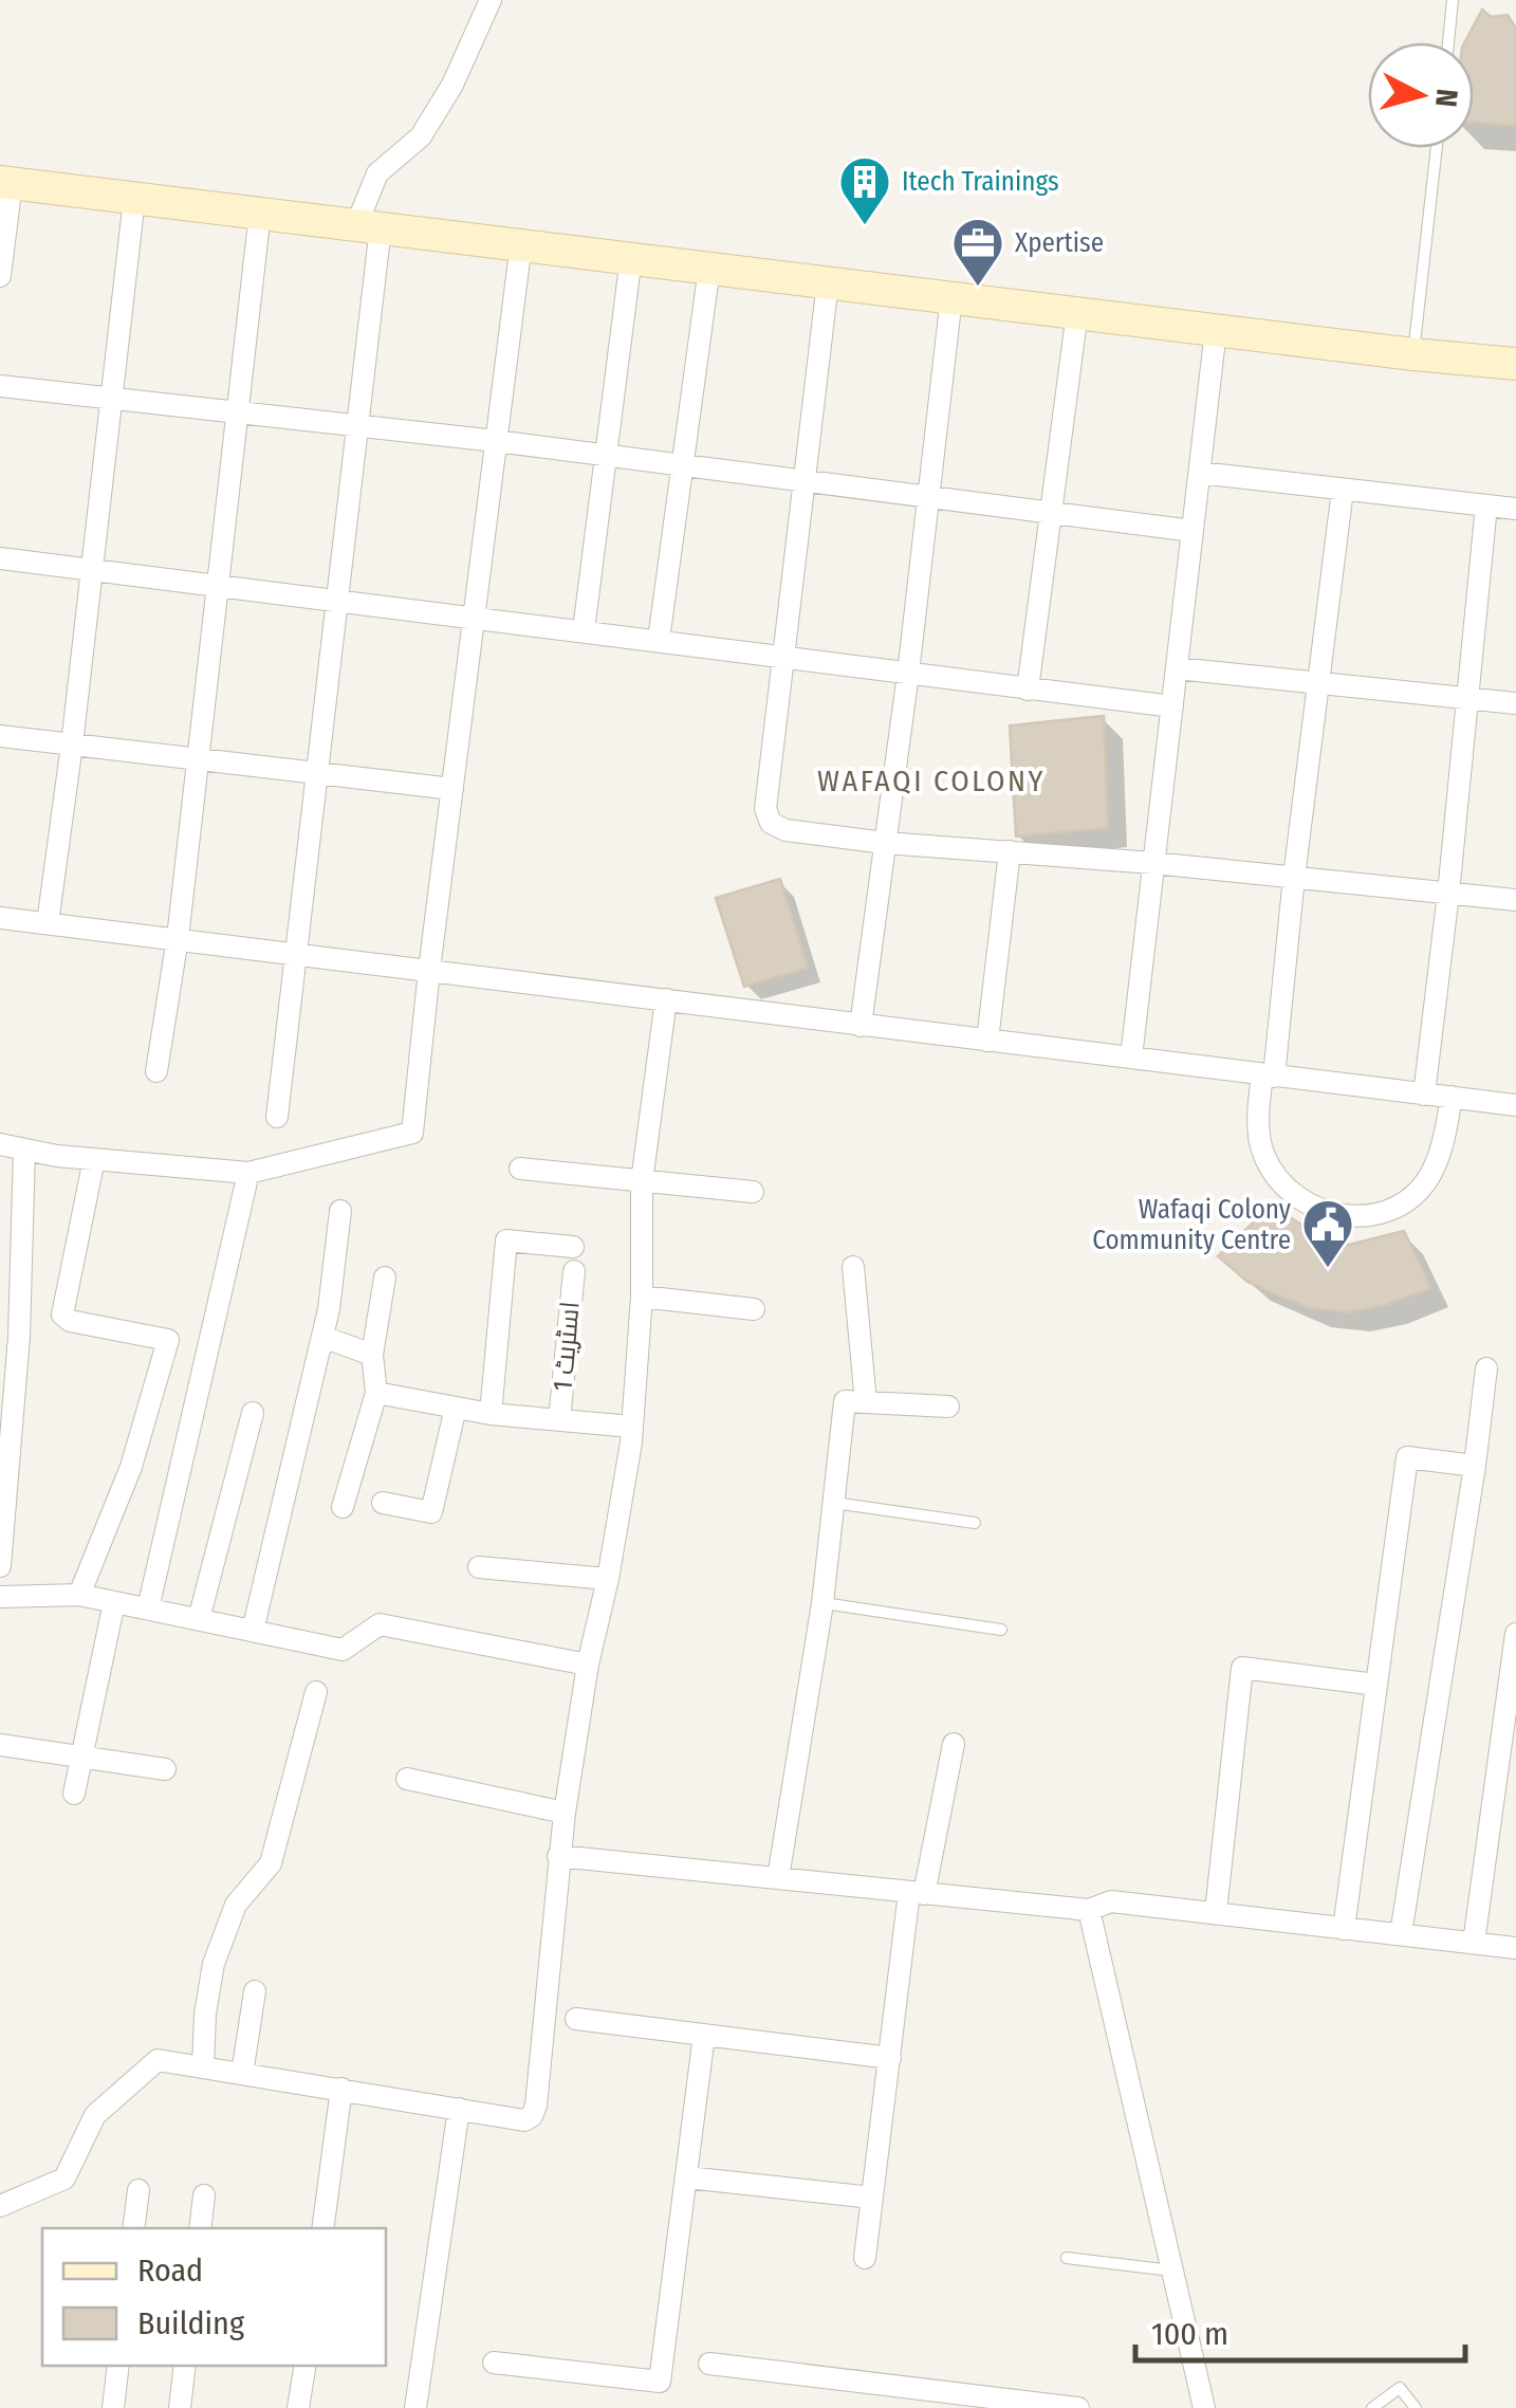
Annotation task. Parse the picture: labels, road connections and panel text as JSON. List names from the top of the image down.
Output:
{
  "streets": {
    "street": ["اسٹریٹ 1"]
  },
  "districts": ["WAFAQI COLONY"],
  "places": {
    "building": ["Itech Trainings"],
    "office": ["Xpertise"],
    "public building": ["Wafaqi Colony Community Centre"]
  },
  "legend": ["Road", "Building"],
  "scale_bar": "100 m",
  "north": "right"
}
